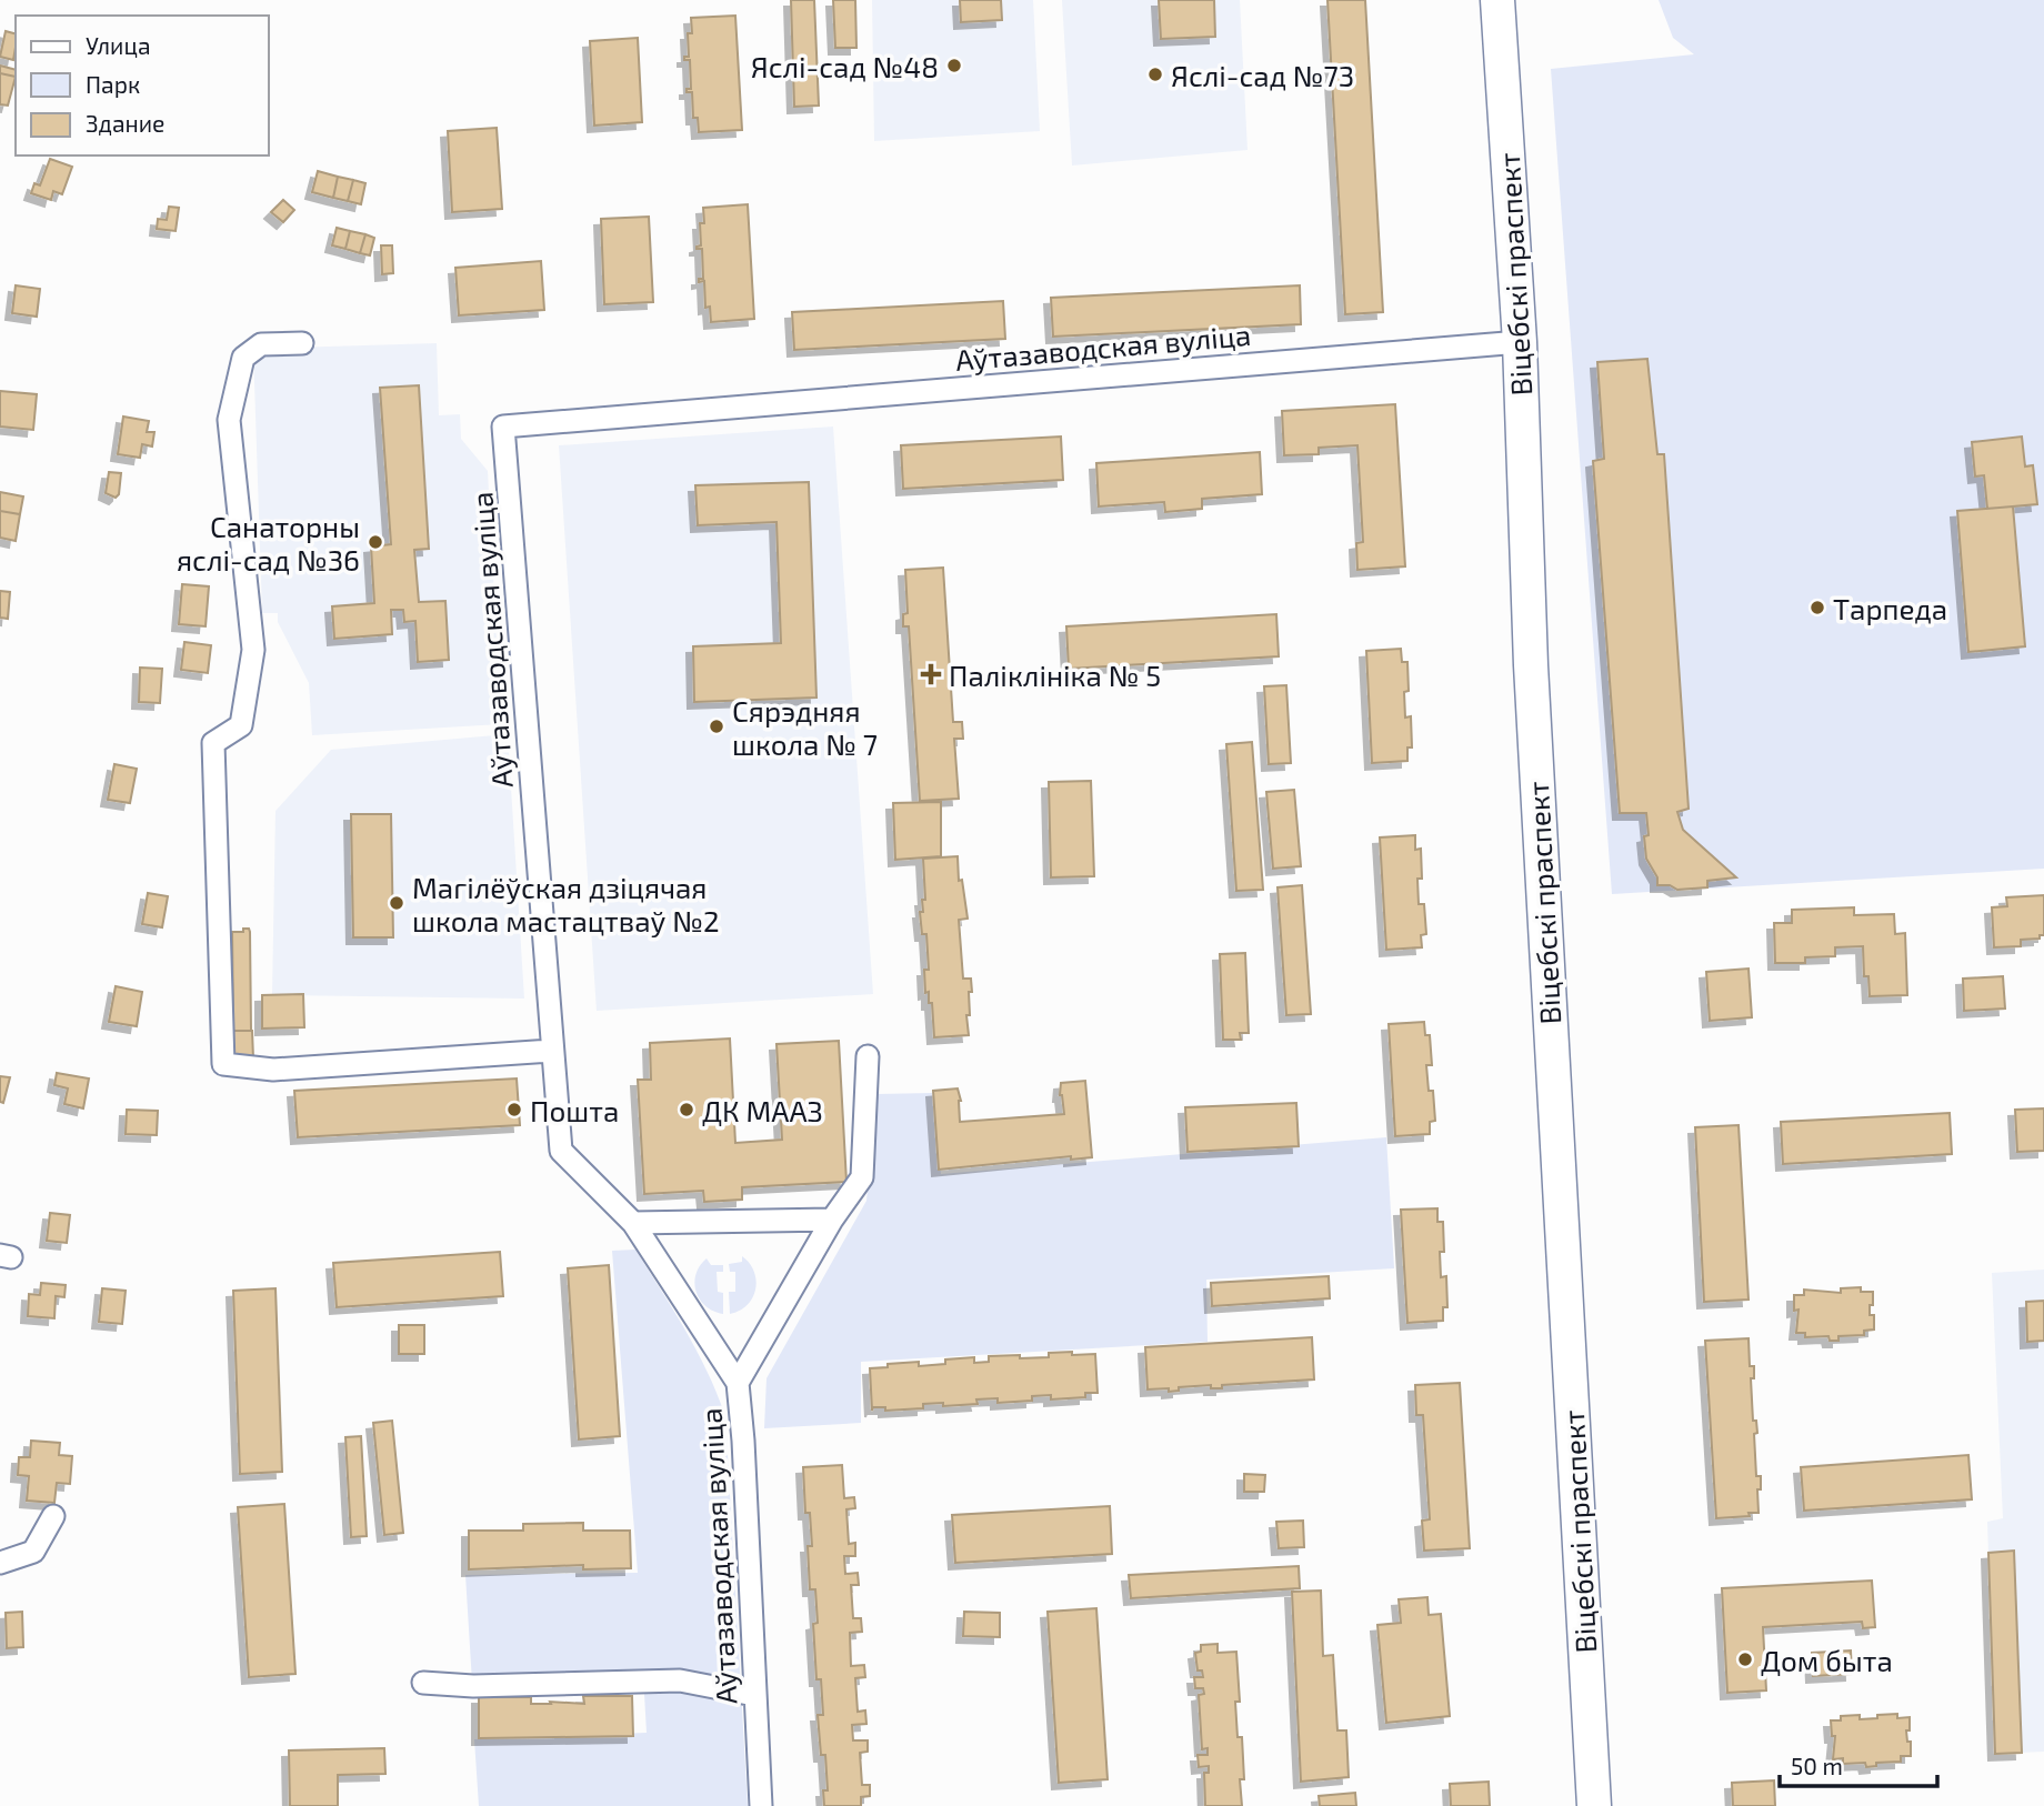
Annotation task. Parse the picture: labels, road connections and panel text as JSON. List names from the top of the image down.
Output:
{
  "streets": {
    "main road": ["Віцебскі праспект"],
    "street": ["Аўтазаводская вуліца"]
  },
  "crossings": [
    ["Віцебскі праспект", "Аўтазаводская вуліца"]
  ],
  "places": {
    "other": [
      "Яслі-сад №48",
      "Яслі-сад №73",
      "Санаторны яслі-сад №36",
      "Тарпеда",
      "Сярэдняя школа № 7",
      "Магілёўская дзіцячая школа мастацтваў №2",
      "Пошта",
      "ДК МААЗ",
      "Дом быта"
    ],
    "health": ["Паліклініка № 5"]
  },
  "legend": ["Улица", "Парк", "Здание"],
  "scale_bar": "50 m"
}
